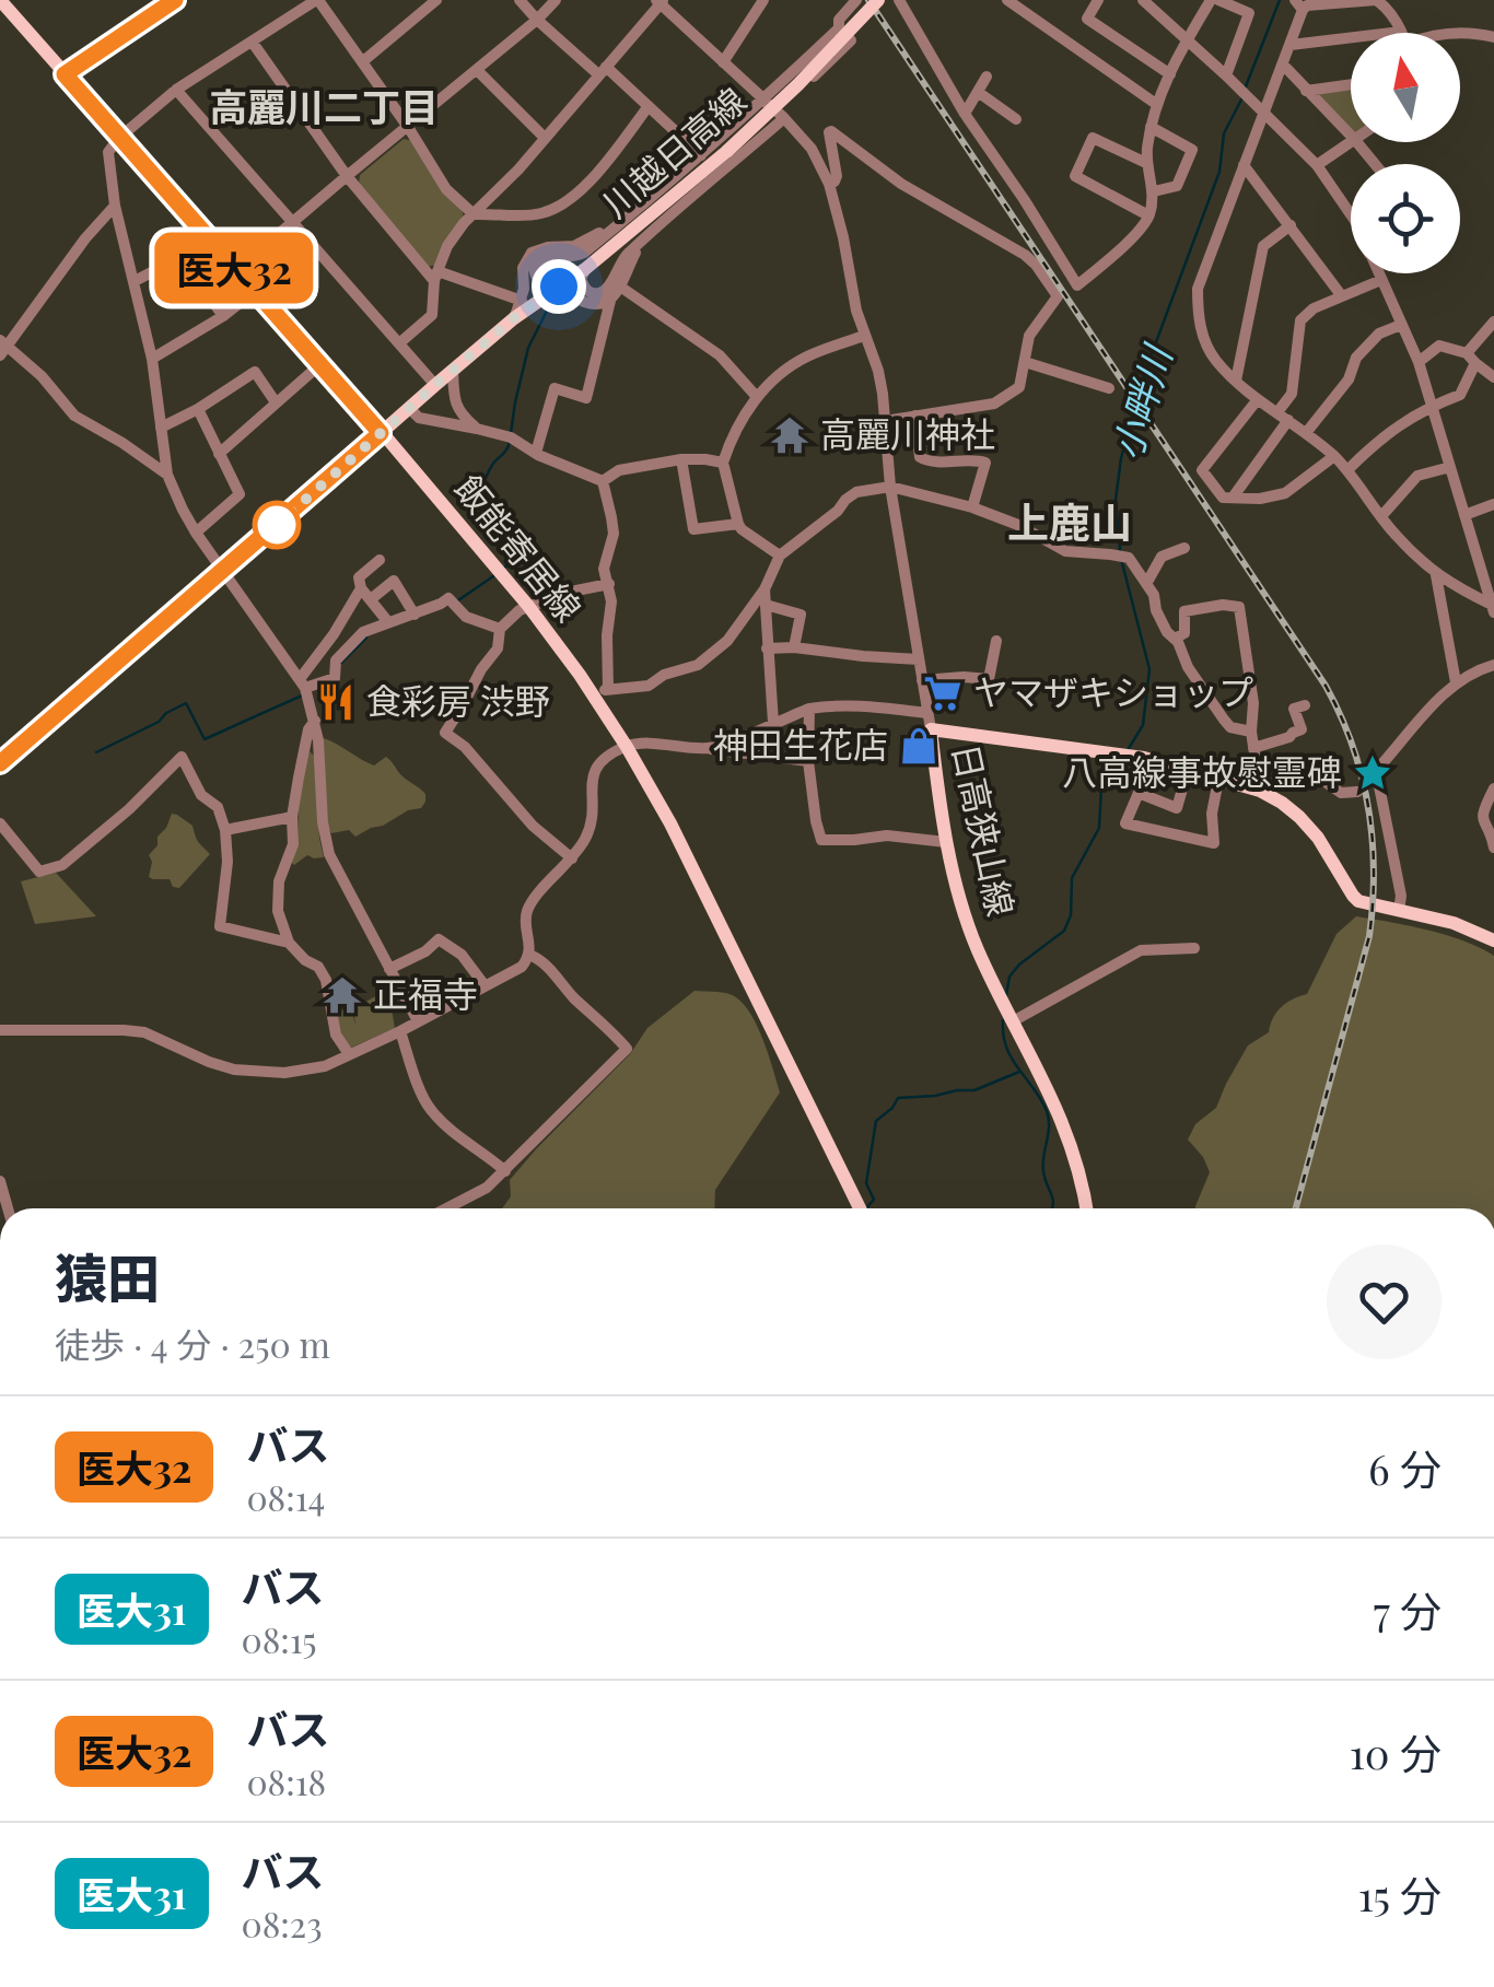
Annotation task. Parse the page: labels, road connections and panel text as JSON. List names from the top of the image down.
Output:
{
  "streets": {
    "main road": ["川越日高線", "飯能寄居線", "日高狭山線"]
  },
  "crossings": [
    ["川越日高線", "飯能寄居線"]
  ],
  "districts": ["高麗川二丁目", "上鹿山"],
  "water": ["小畔川"],
  "places": {
    "temple": ["高麗川神社", "正福寺"],
    "supermarket": ["ヤマザキショップ"],
    "restaurant": ["食彩房 渋野"],
    "shop": ["神田生花店"],
    "place": ["八高線事故慰霊碑"]
  },
  "lines": ["bus line 医大32"],
  "north": "top",
  "page": {
    "on_map": "医大32",
    "heading": ["猿田", "徒歩 · 4 分 · 250 m"],
    "list": [
      {
        "mark": "医大32",
        "name": "バス",
        "note": "08:14",
        "value": "6 分"
      },
      {
        "mark": "医大31",
        "name": "バス",
        "note": "08:15",
        "value": "7 分"
      },
      {
        "mark": "医大32",
        "name": "バス",
        "note": "08:18",
        "value": "10 分"
      },
      {
        "mark": "医大31",
        "name": "バス",
        "note": "08:23",
        "value": "15 分"
      }
    ]
  }
}
